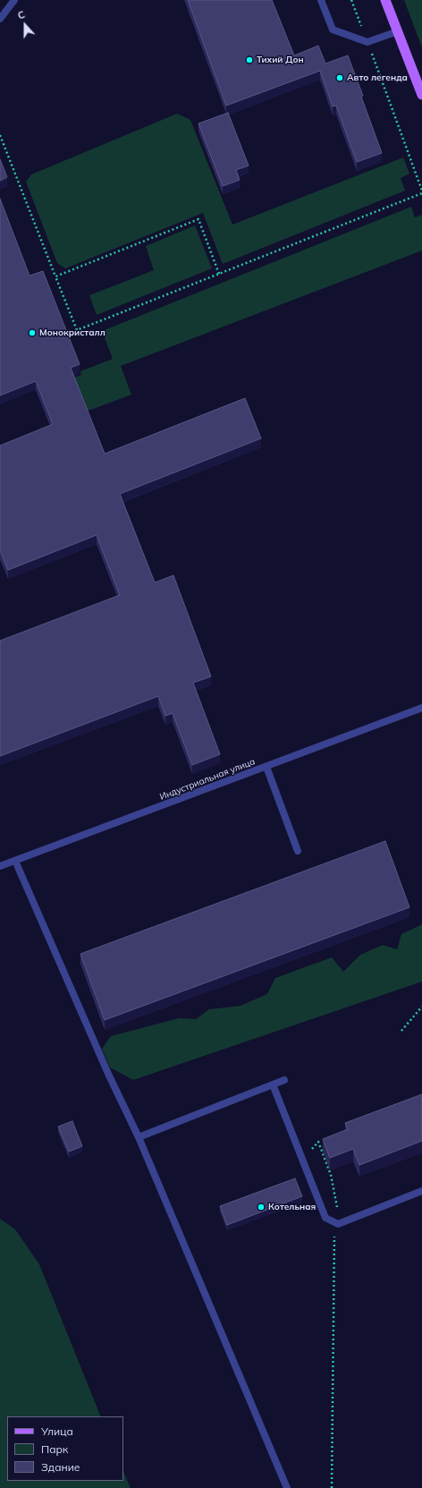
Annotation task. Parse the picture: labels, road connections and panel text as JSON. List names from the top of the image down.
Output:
{
  "streets": {
    "street": ["Индустриальная улица"]
  },
  "places": [
    "Тихий Дон",
    "Авто легенда",
    "Монокристалл",
    "Котельная"
  ],
  "legend": ["Улица", "Парк", "Здание"],
  "north": "top"
}
